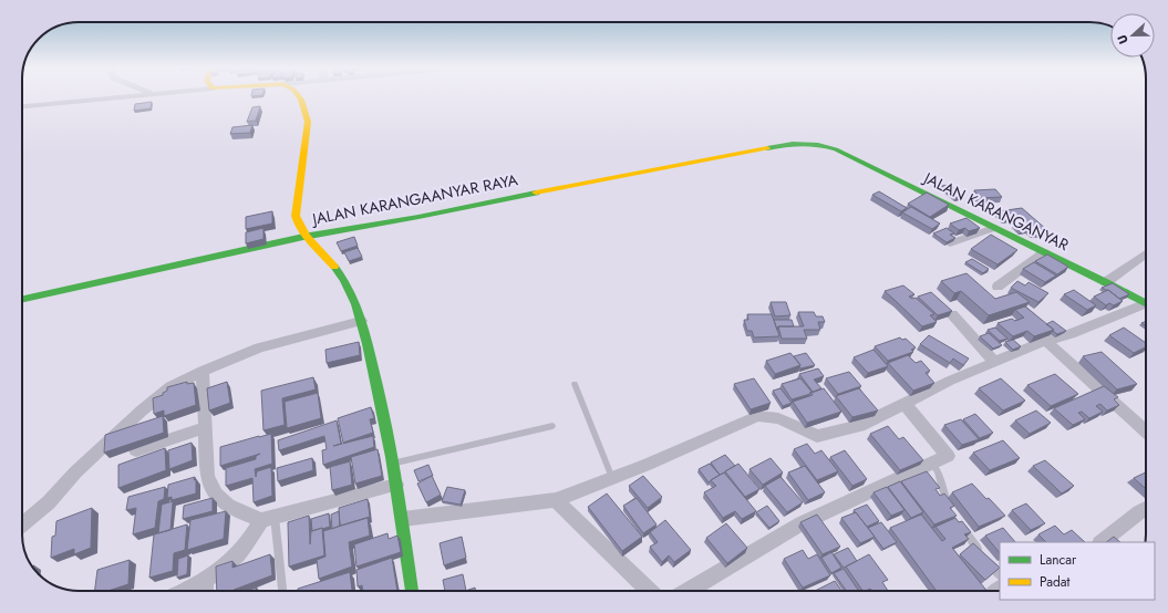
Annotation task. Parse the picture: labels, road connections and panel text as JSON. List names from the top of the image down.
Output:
{
  "streets": {
    "street": ["JALAN KARANGAANYAR RAYA", "JALAN KARANGANYAR"]
  },
  "crossings": [
    ["JALAN KARANGAANYAR RAYA", "JALAN KARANGANYAR"]
  ],
  "legend": ["Lancar", "Padat"],
  "north": "left"
}
